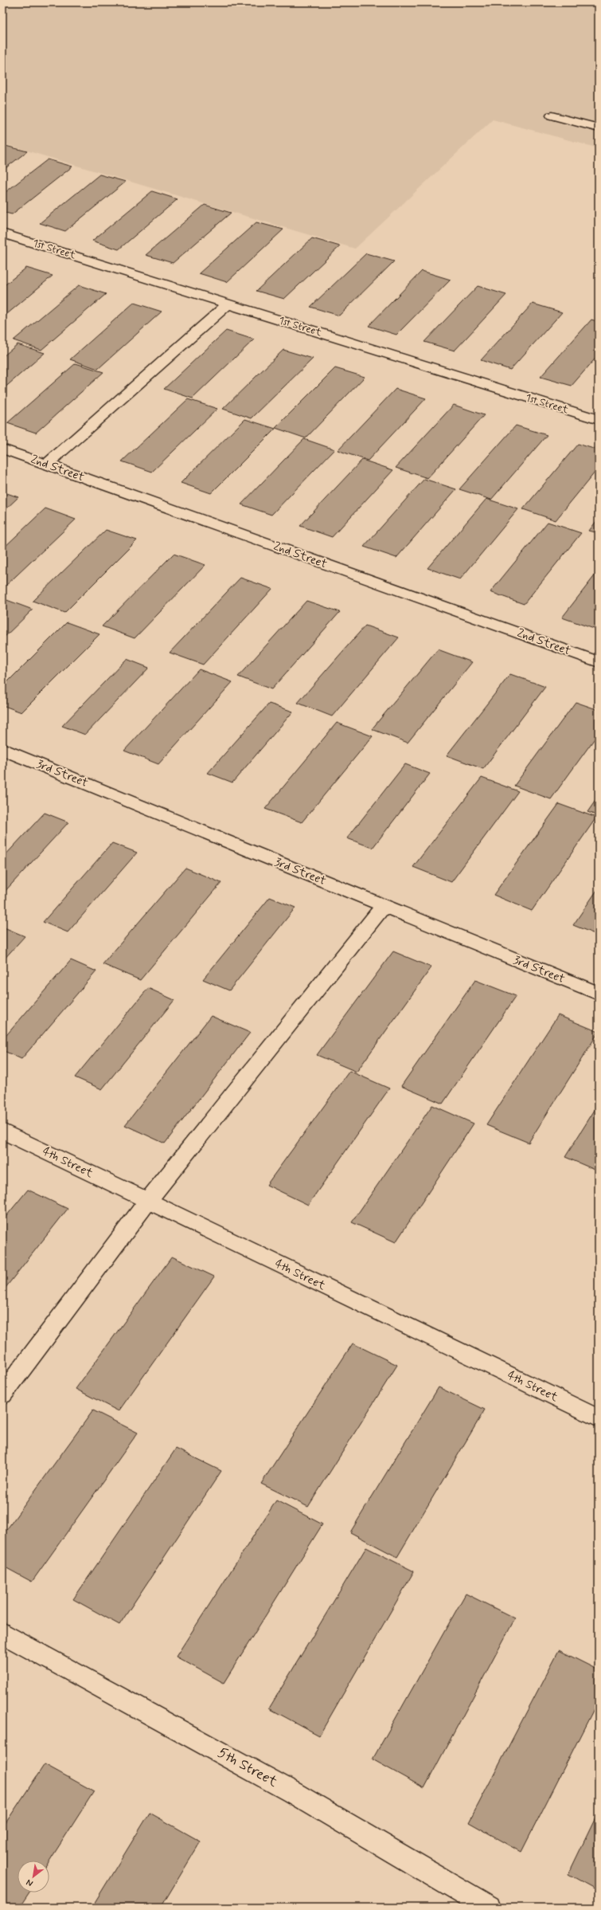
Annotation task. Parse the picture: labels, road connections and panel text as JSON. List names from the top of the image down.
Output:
{
  "streets": {
    "lane": [
      "1st Street",
      "2nd Street",
      "3rd Street",
      "4th Street",
      "5th Street"
    ]
  },
  "north": "bottom left"
}
